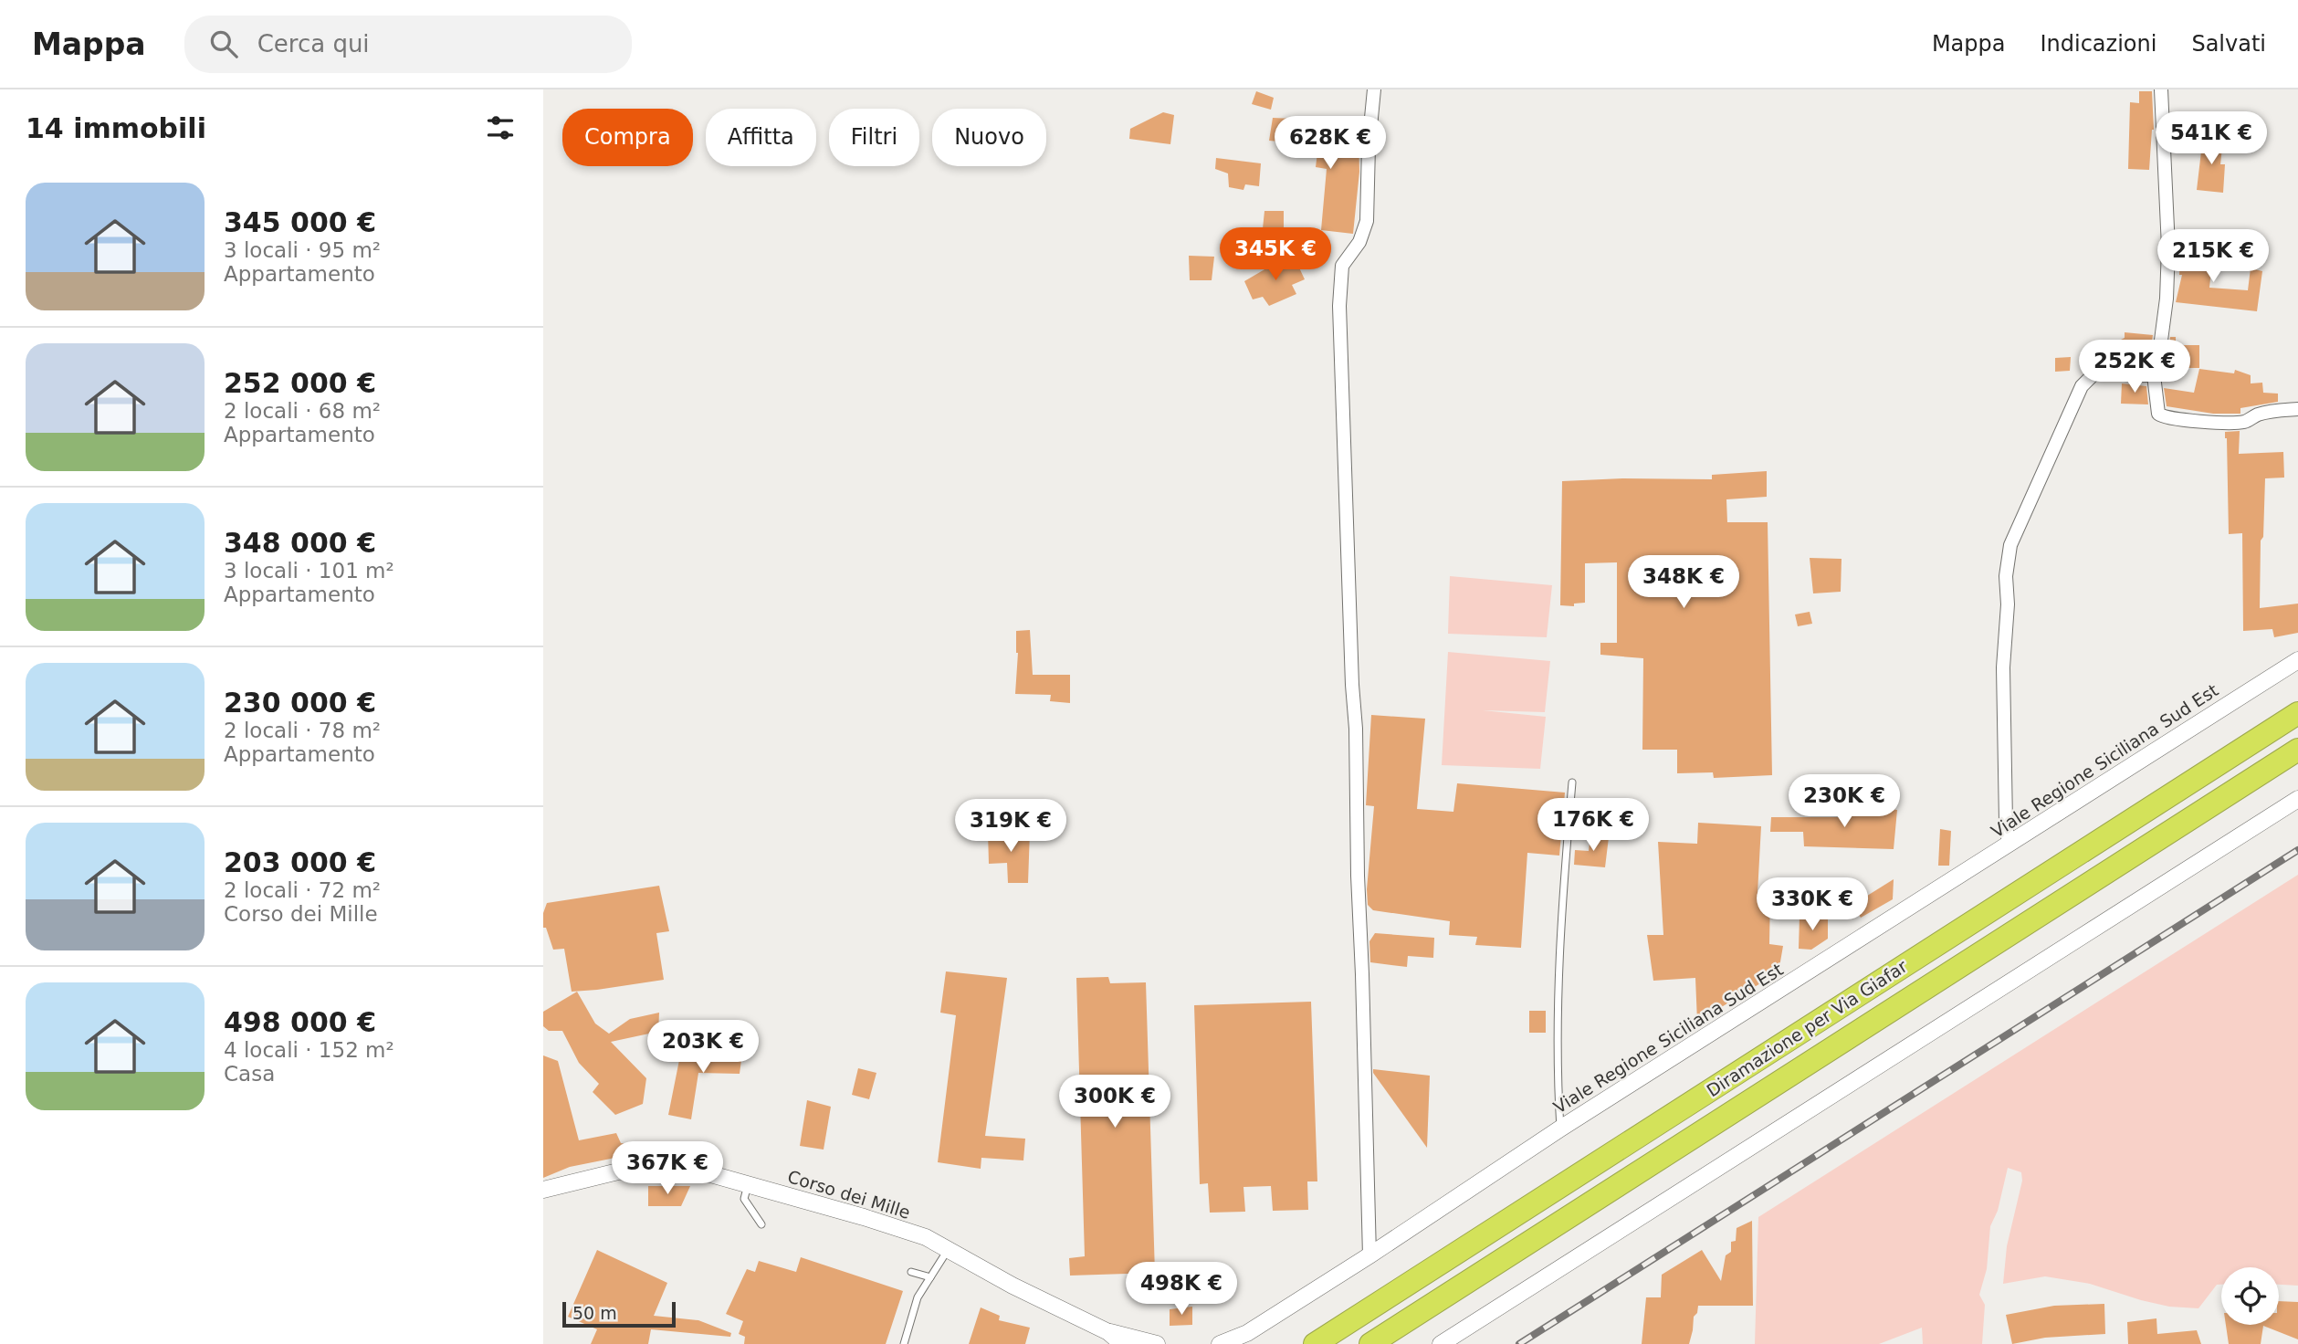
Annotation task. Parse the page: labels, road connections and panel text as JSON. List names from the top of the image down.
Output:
{
  "streets": {
    "highway": ["Diramazione per Via Giafar"],
    "street": ["Viale Regione Siciliana Sud Est", "Corso dei Mille"]
  },
  "scale_bar": "50 m",
  "page": {
    "header": "Mappa",
    "search": "Cerca qui",
    "nav": ["Mappa", "Indicazioni", "Salvati"],
    "heading": "14 immobili",
    "chip": [
      "Compra",
      "Affitta",
      "Filtri",
      "Nuovo"
    ],
    "price": [
      "541K €",
      "628K €",
      "345K €",
      "215K €",
      "252K €",
      "348K €",
      "230K €",
      "176K €",
      "319K €",
      "330K €",
      "203K €",
      "300K €",
      "367K €",
      "498K €"
    ],
    "list": [
      {
        "name": "345 000 €",
        "note": "3 locali · 95 m² · Appartamento"
      },
      {
        "name": "252 000 €",
        "note": "2 locali · 68 m² · Appartamento"
      },
      {
        "name": "348 000 €",
        "note": "3 locali · 101 m² · Appartamento"
      },
      {
        "name": "230 000 €",
        "note": "2 locali · 78 m² · Appartamento"
      },
      {
        "name": "203 000 €",
        "note": "2 locali · 72 m² · Corso dei Mille"
      },
      {
        "name": "498 000 €",
        "note": "4 locali · 152 m² · Casa"
      }
    ],
    "scale": "50 m"
  }
}
